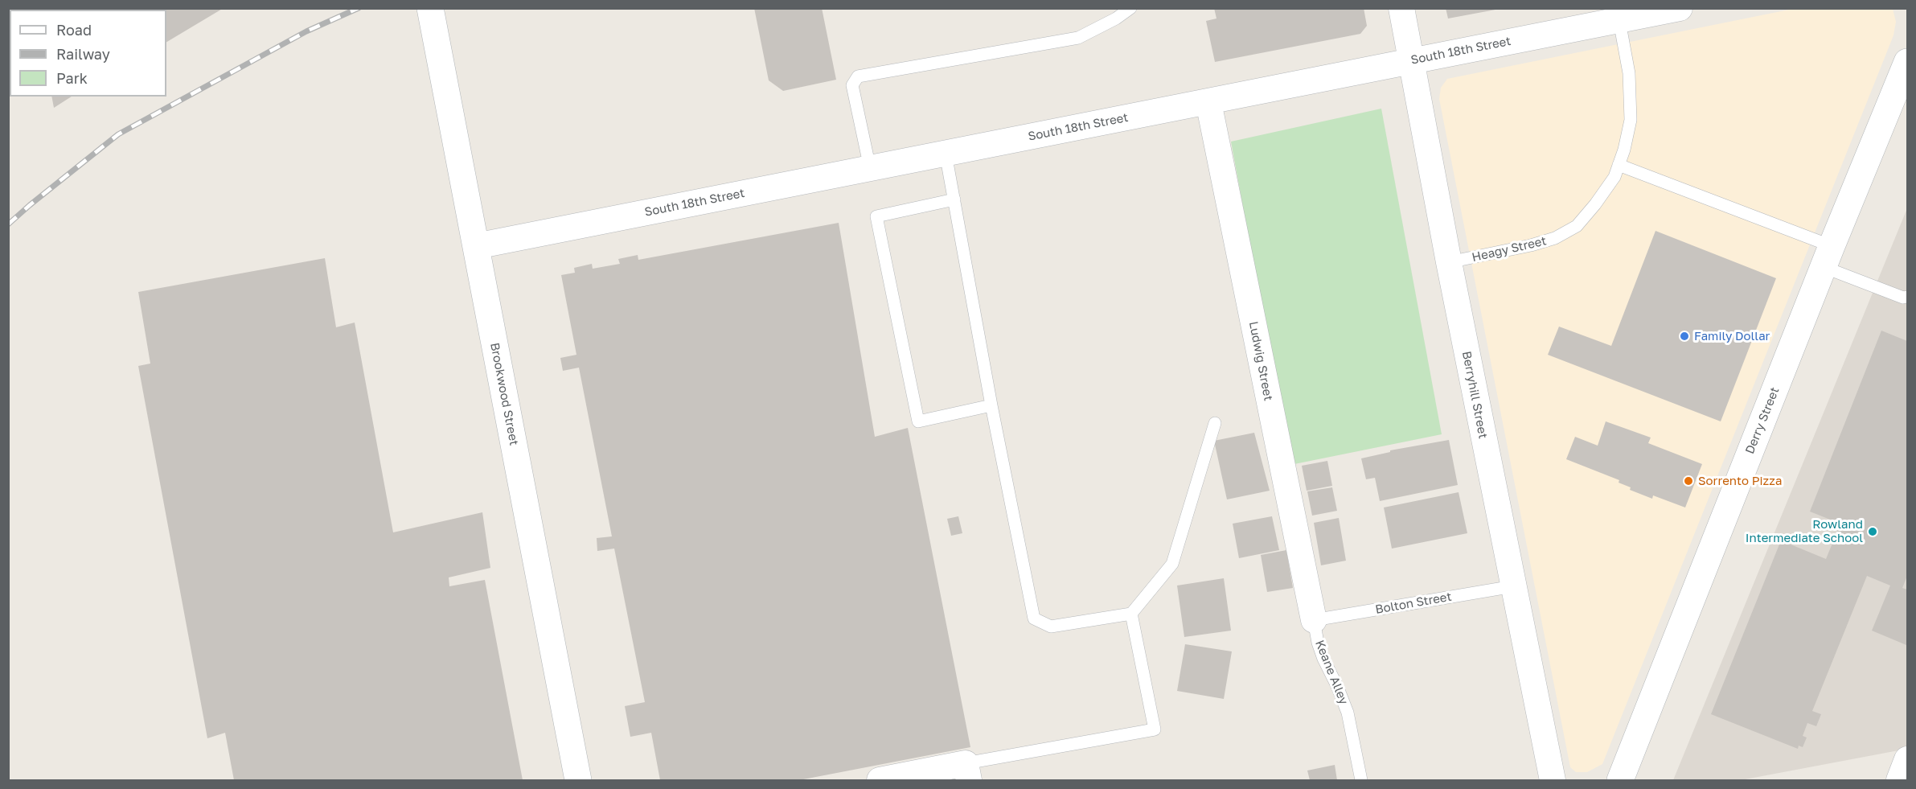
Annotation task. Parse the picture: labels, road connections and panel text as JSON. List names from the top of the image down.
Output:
{
  "streets": {
    "street": [
      "South 18th Street",
      "Ludwig Street",
      "Brookwood Street",
      "Berryhill Street",
      "Derry Street"
    ],
    "lane": ["Heagy Street", "Bolton Street", "Keane Alley"]
  },
  "crossings": [
    ["South 18th Street", "Heagy Street"],
    ["South 18th Street", "Ludwig Street"],
    ["South 18th Street", "Brookwood Street"],
    ["South 18th Street", "Berryhill Street"],
    ["Heagy Street", "Berryhill Street"],
    ["Ludwig Street", "Bolton Street"],
    ["Ludwig Street", "Keane Alley"],
    ["Berryhill Street", "Bolton Street"],
    ["Bolton Street", "Keane Alley"]
  ],
  "places": ["Family Dollar", "Sorrento Pizza", "Rowland Intermediate School"],
  "legend": ["Road", "Railway", "Park"]
}
